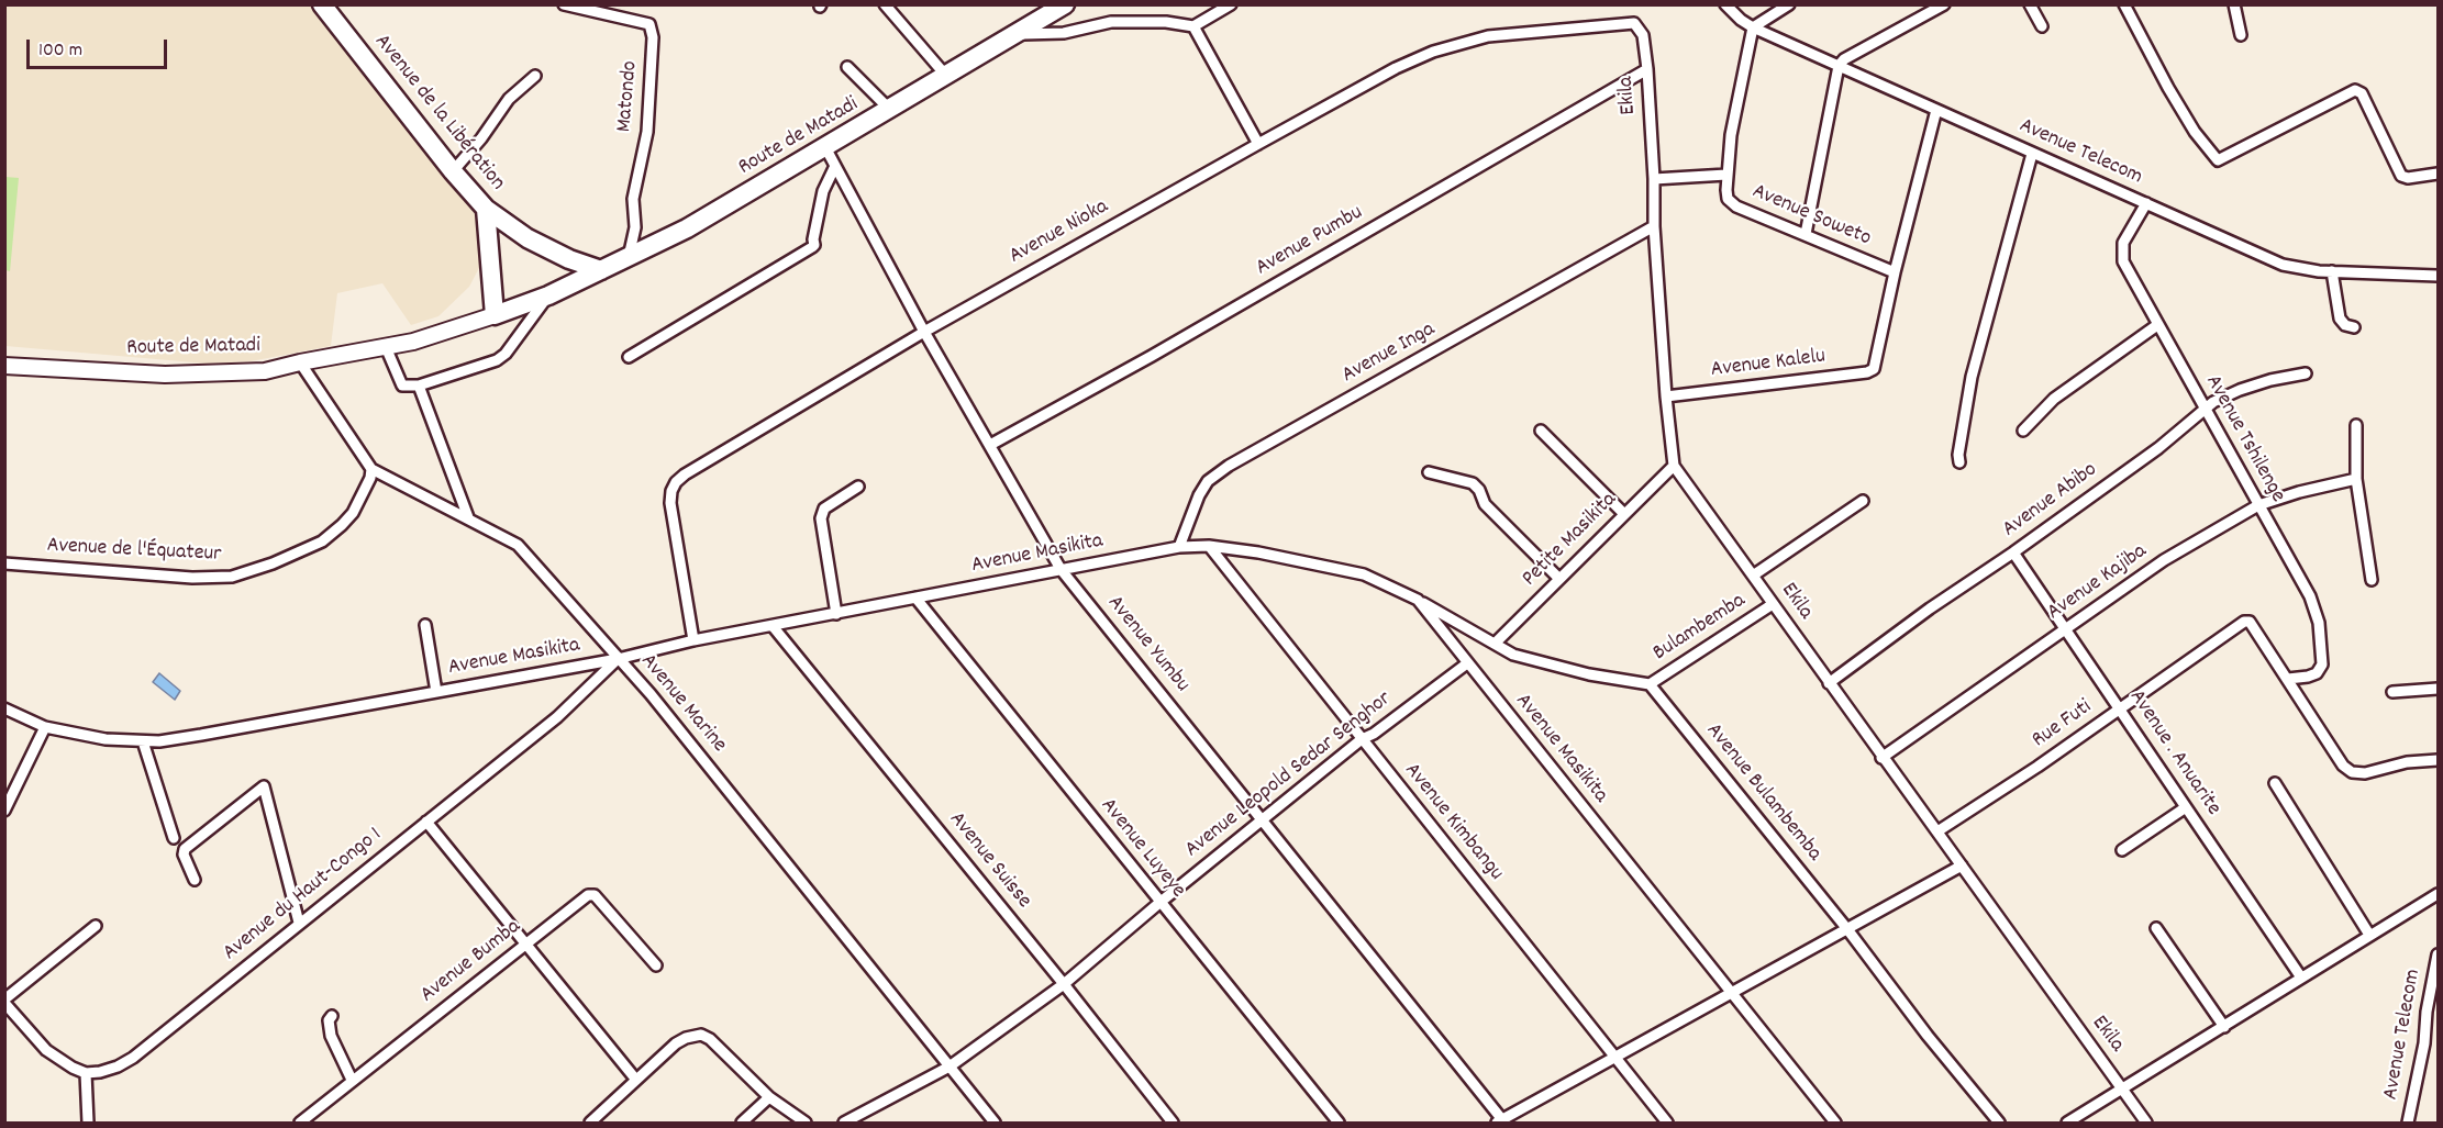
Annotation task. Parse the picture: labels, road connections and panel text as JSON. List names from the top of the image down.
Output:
{
  "streets": {
    "highway": ["Avenue de la Libération", "Route de Matadi"],
    "street": [
      "Ekila",
      "Matondo",
      "Avenue Telecom",
      "Avenue Soweto",
      "Avenue Nioka",
      "Avenue Pumbu",
      "Avenue Inga",
      "Avenue Kalelu",
      "Avenue Tshilenge",
      "Avenue Abibo",
      "Petite Masikita",
      "Avenue de l'Équateur",
      "Avenue Masikita",
      "Avenue Kajiba",
      "Bulambemba",
      "Avenue Yumbu",
      "Avenue Marine",
      "Rue Futi",
      "Avenue . Anuarite",
      "Avenue Leopold Sedar Senghor",
      "Avenue Bulambemba",
      "Avenue Kimbangu",
      "Avenue Luyeye",
      "Avenue Suisse",
      "Avenue du Haut-Congo 1",
      "Avenue Bumba"
    ]
  },
  "crossings": [
    ["Ekila", "Avenue Nioka"],
    ["Ekila", "Avenue Pumbu"],
    ["Ekila", "Avenue Inga"],
    ["Ekila", "Avenue Kalelu"],
    ["Ekila", "Avenue Abibo"],
    ["Ekila", "Petite Masikita"],
    ["Ekila", "Avenue Kajiba"],
    ["Ekila", "Bulambemba"],
    ["Ekila", "Rue Futi"],
    ["Matondo", "Route de Matadi"],
    ["Avenue de la Libération", "Route de Matadi"],
    ["Route de Matadi", "Avenue Yumbu"],
    ["Route de Matadi", "Avenue Marine"],
    ["Avenue Telecom", "Avenue Soweto"],
    ["Avenue Telecom", "Avenue Tshilenge"],
    ["Avenue Soweto", "Avenue Kalelu"],
    ["Avenue Nioka", "Avenue Masikita"],
    ["Avenue Nioka", "Avenue Yumbu"],
    ["Avenue Pumbu", "Avenue Yumbu"],
    ["Avenue Inga", "Avenue Masikita"],
    ["Avenue Tshilenge", "Avenue Abibo"],
    ["Avenue Tshilenge", "Avenue Kajiba"],
    ["Avenue Tshilenge", "Rue Futi"],
    ["Avenue Abibo", "Avenue . Anuarite"],
    ["Avenue de l'Équateur", "Avenue Marine"],
    ["Avenue Masikita", "Avenue Yumbu"],
    ["Avenue Masikita", "Avenue Marine"],
    ["Avenue Masikita", "Avenue Leopold Sedar Senghor"],
    ["Avenue Masikita", "Avenue Kimbangu"],
    ["Avenue Masikita", "Avenue Luyeye"],
    ["Avenue Masikita", "Avenue Suisse"],
    ["Avenue Masikita", "Avenue du Haut-Congo 1"],
    ["Avenue Kajiba", "Avenue . Anuarite"],
    ["Bulambemba", "Avenue Bulambemba"],
    ["Avenue Yumbu", "Avenue Leopold Sedar Senghor"],
    ["Avenue Marine", "Avenue Leopold Sedar Senghor"],
    ["Avenue Marine", "Avenue du Haut-Congo 1"],
    ["Rue Futi", "Avenue . Anuarite"],
    ["Avenue Leopold Sedar Senghor", "Avenue Kimbangu"],
    ["Avenue Leopold Sedar Senghor", "Avenue Luyeye"],
    ["Avenue Leopold Sedar Senghor", "Avenue Suisse"]
  ],
  "scale_bar": "100 m"
}
